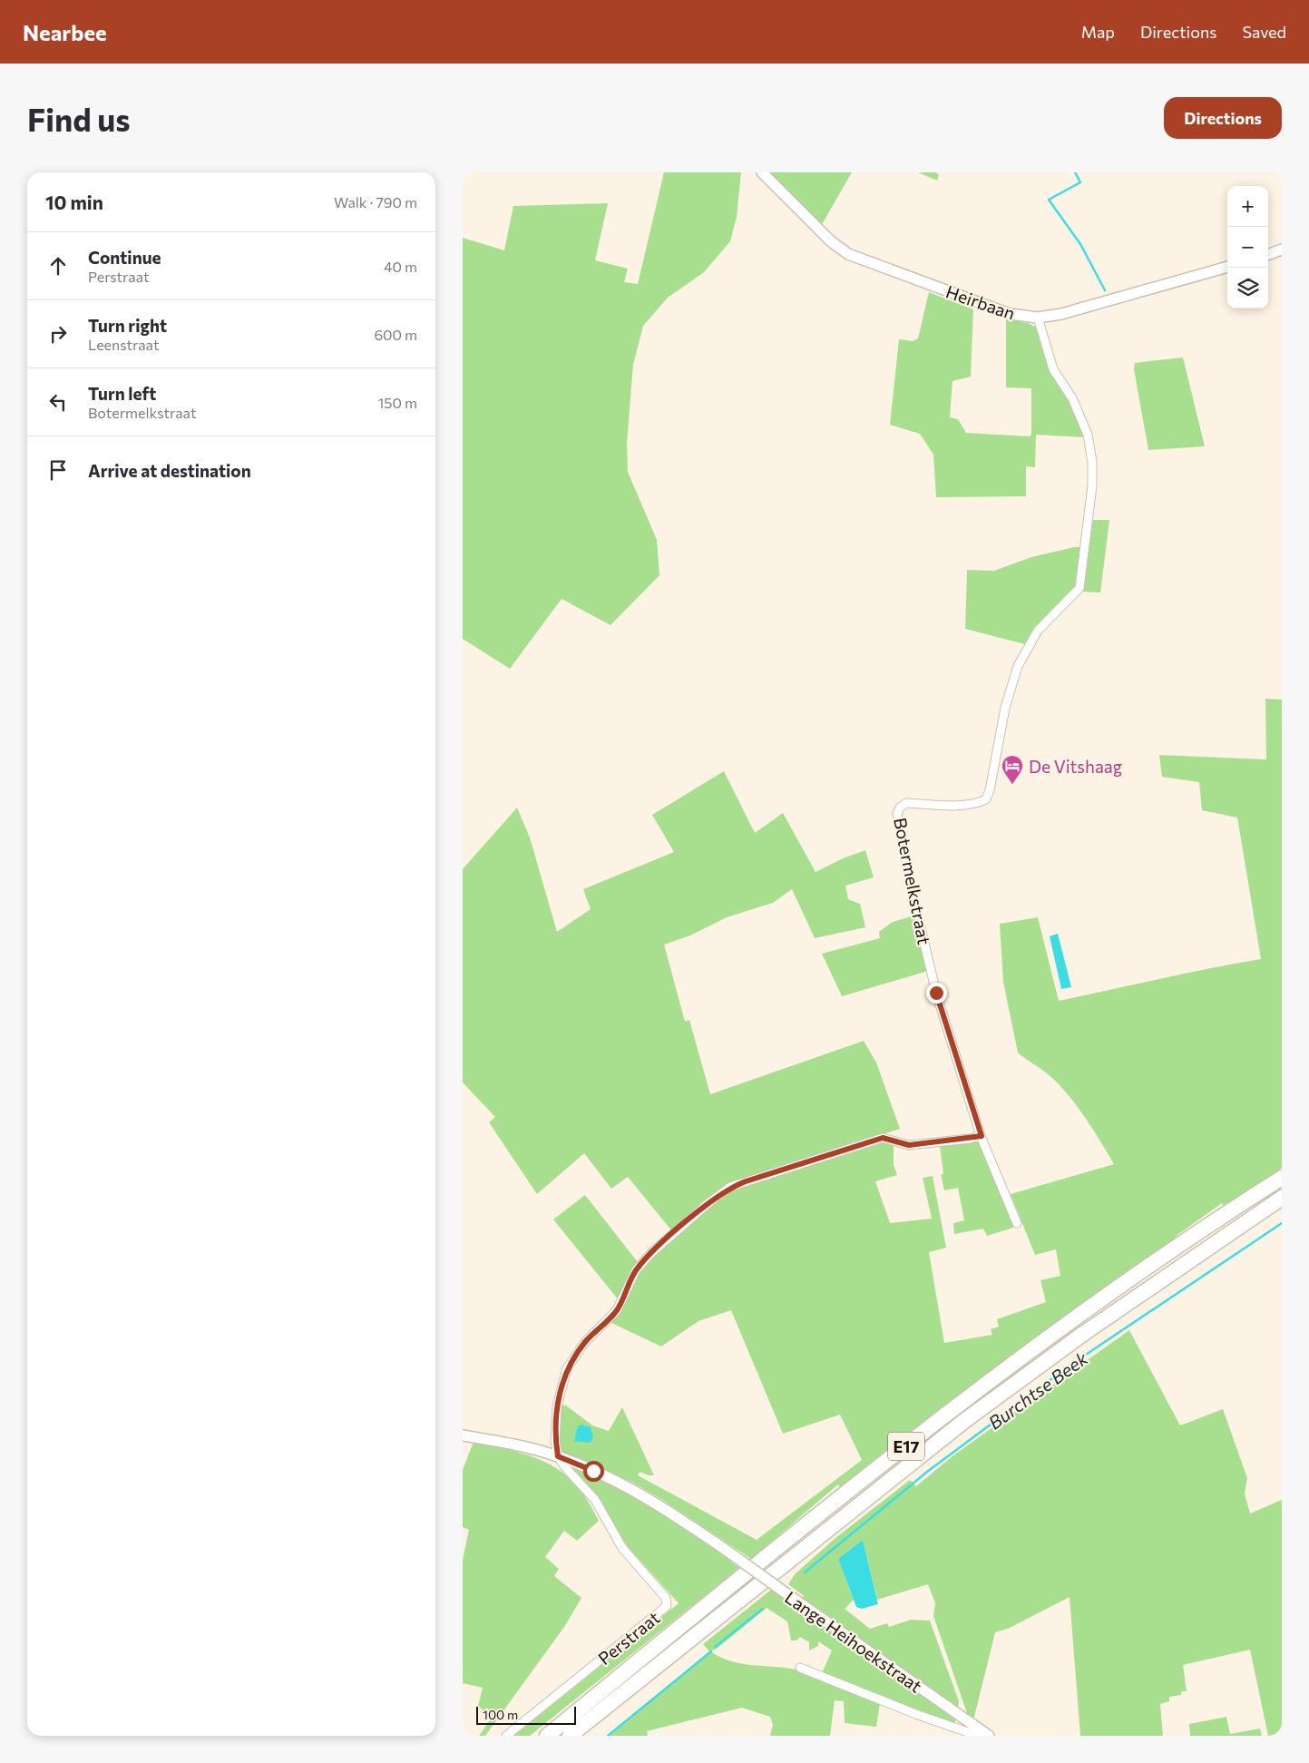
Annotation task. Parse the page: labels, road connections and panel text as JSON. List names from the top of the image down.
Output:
{
  "streets": {
    "highway": ["E17"],
    "street": [
      "Heirbaan",
      "Botermelkstraat",
      "Perstraat",
      "Lange Heihoekstraat"
    ]
  },
  "crossings": [
    ["Heirbaan", "Botermelkstraat"],
    ["Perstraat", "Lange Heihoekstraat"]
  ],
  "water": ["Burchtse Beek"],
  "places": {
    "hotel": ["De Vitshaag"]
  },
  "scale_bar": "100 m",
  "page": {
    "header": "Nearbee",
    "nav": ["Map", "Directions", "Saved"],
    "buttons": "Directions",
    "title": "Find us",
    "heading": ["10 min", "Walk · 790 m"],
    "map_buttons": ["+", "−"],
    "list": [
      ["Continue", "Perstraat", "40 m"],
      ["Turn right", "Leenstraat", "600 m"],
      ["Turn left", "Botermelkstraat", "150 m"],
      "Arrive at destination"
    ],
    "scale": "100 m"
  }
}
